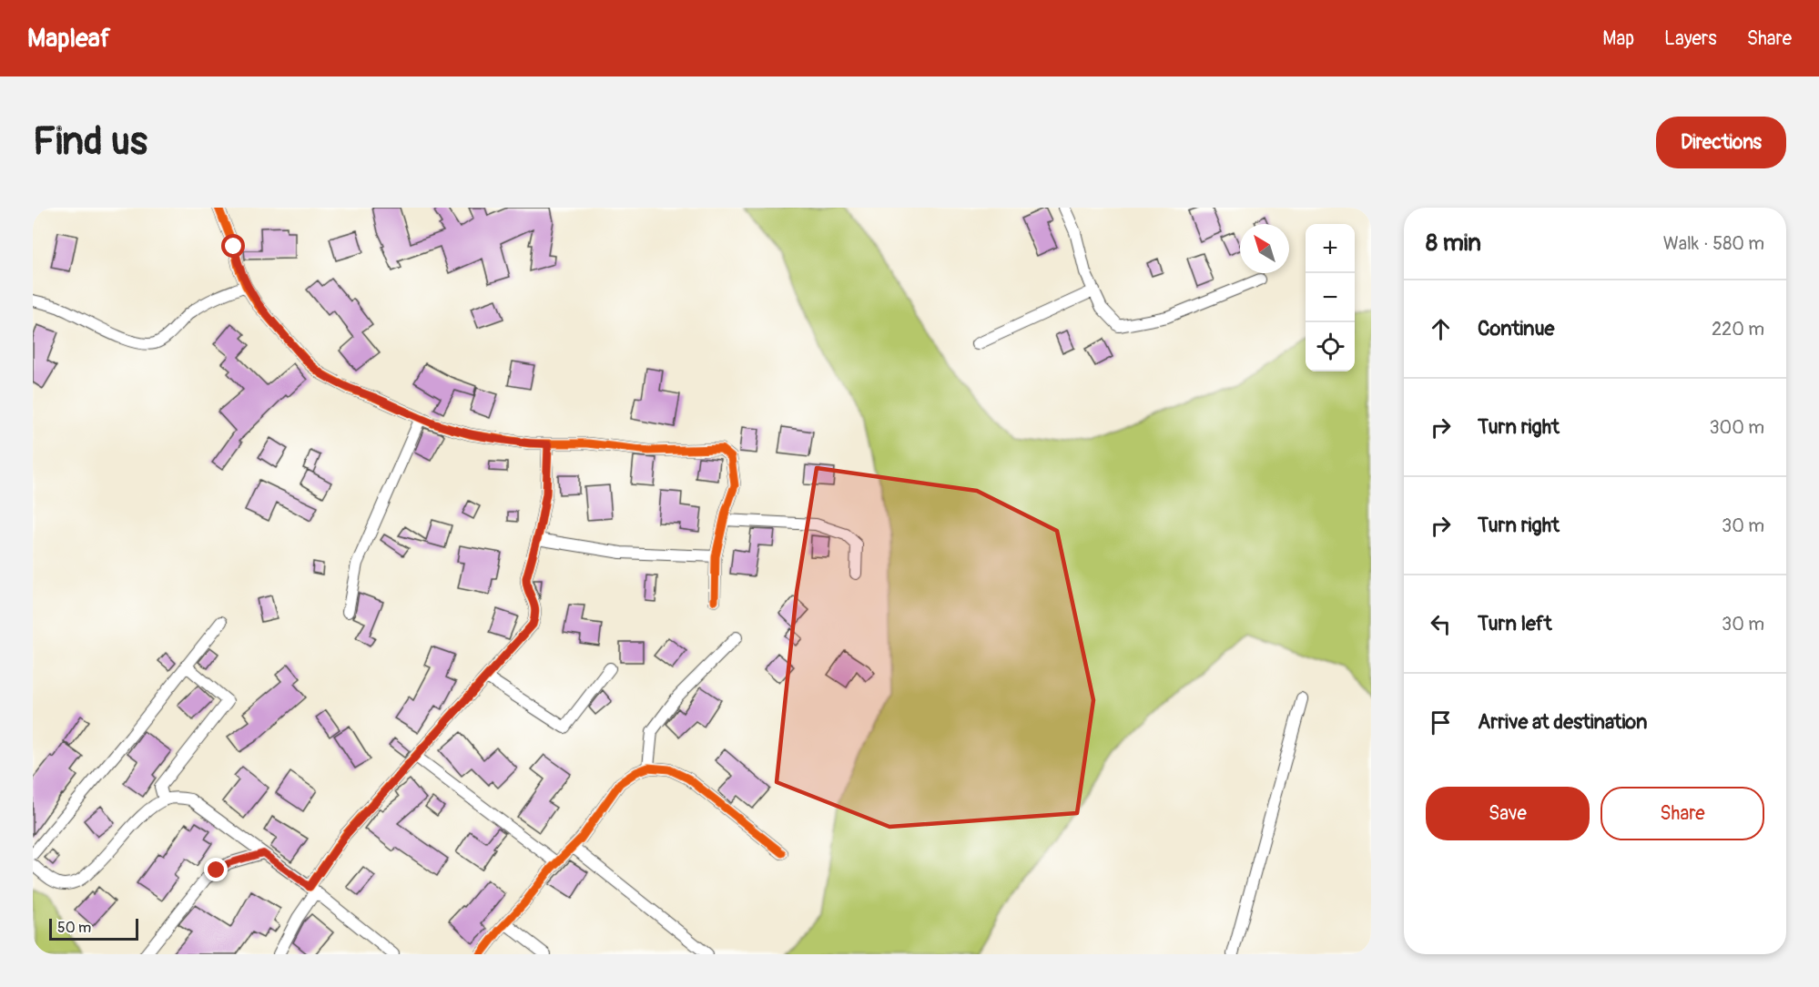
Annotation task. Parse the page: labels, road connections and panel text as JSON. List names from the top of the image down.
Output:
{
  "scale_bar": "50 m",
  "north": "top left",
  "page": {
    "header": "Mapleaf",
    "nav": ["Map", "Layers", "Share"],
    "buttons": [
      "Directions",
      ["Save", "Share"]
    ],
    "title": "Find us",
    "heading": ["8 min", "Walk · 580 m"],
    "map_buttons": ["+", "−"],
    "list": [
      ["Continue", "220 m"],
      ["Turn right", "300 m"],
      ["Turn right", "30 m"],
      ["Turn left", "30 m"],
      "Arrive at destination"
    ],
    "scale": "50 m"
  }
}
